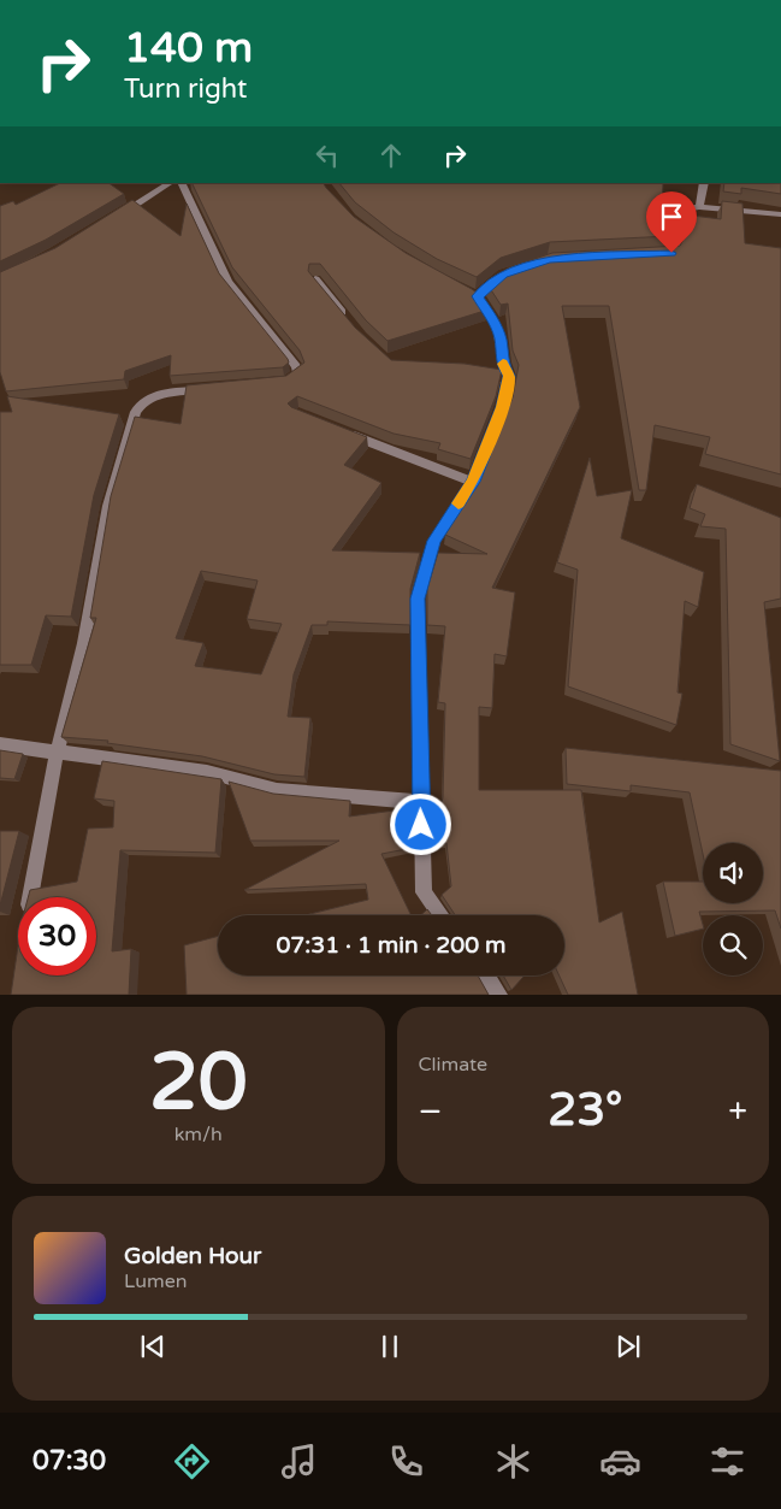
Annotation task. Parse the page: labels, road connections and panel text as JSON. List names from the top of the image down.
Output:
{
  "page": {
    "turn": ["140 m", "Turn right"],
    "limit": "30",
    "trip": "07:31 · 1 min · 200 m",
    "tile": [
      ["20", "km/h"],
      "Climate"
    ],
    "heat": ["−", "23°", "+"],
    "song": ["Golden Hour", "Lumen"],
    "tabs": "07:30"
  }
}
